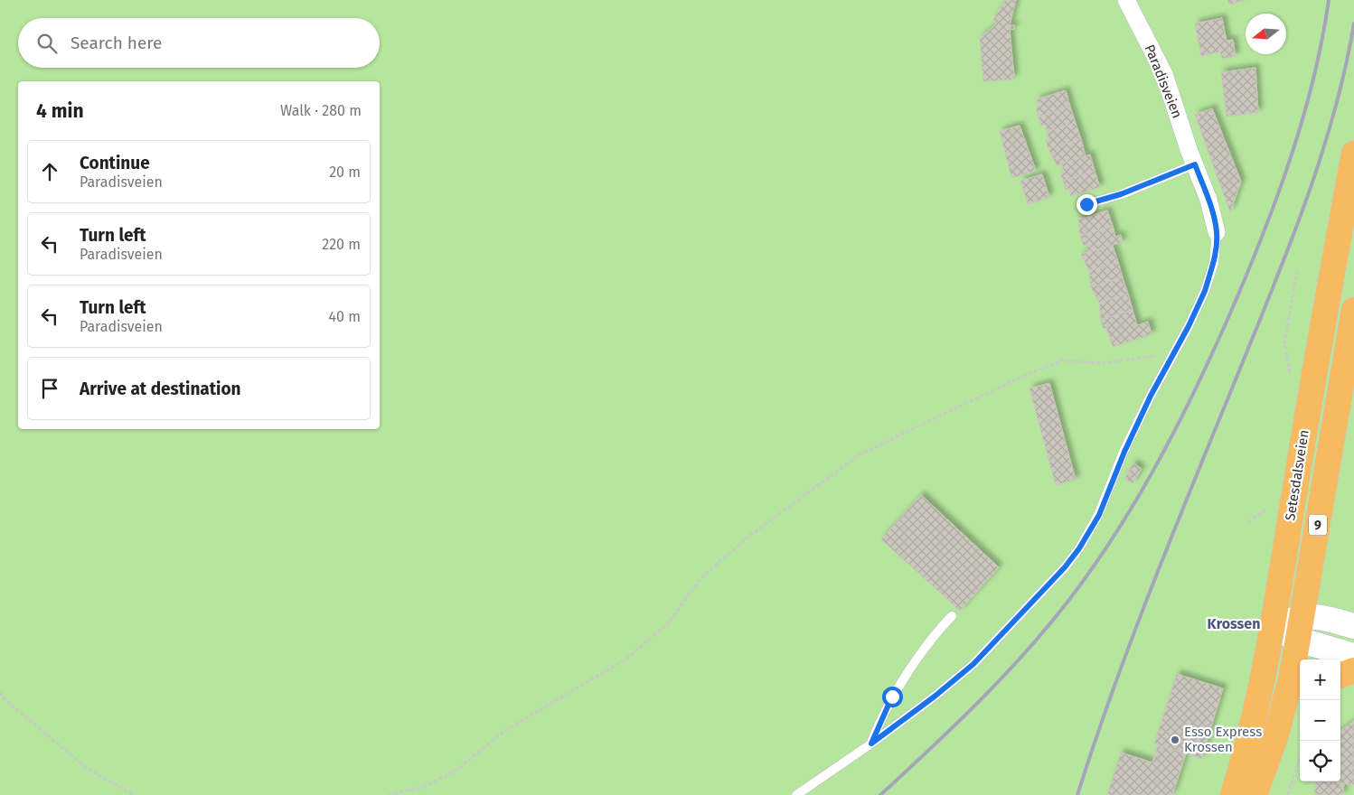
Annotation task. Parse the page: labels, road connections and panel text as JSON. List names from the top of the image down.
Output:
{
  "streets": {
    "highway": ["Setesdalsveien", "9"],
    "street": ["Paradisveien"]
  },
  "crossings": [
    ["Setesdalsveien", "9"]
  ],
  "districts": ["Krossen"],
  "places": ["Esso Express Krossen"],
  "north": "left",
  "page": {
    "search": "Search here",
    "heading": ["4 min", "Walk · 280 m"],
    "list": [
      ["Continue", "Paradisveien", "20 m"],
      ["Turn left", "Paradisveien", "220 m"],
      ["Turn left", "Paradisveien", "40 m"],
      "Arrive at destination"
    ],
    "map_buttons": ["+", "−"]
  }
}
